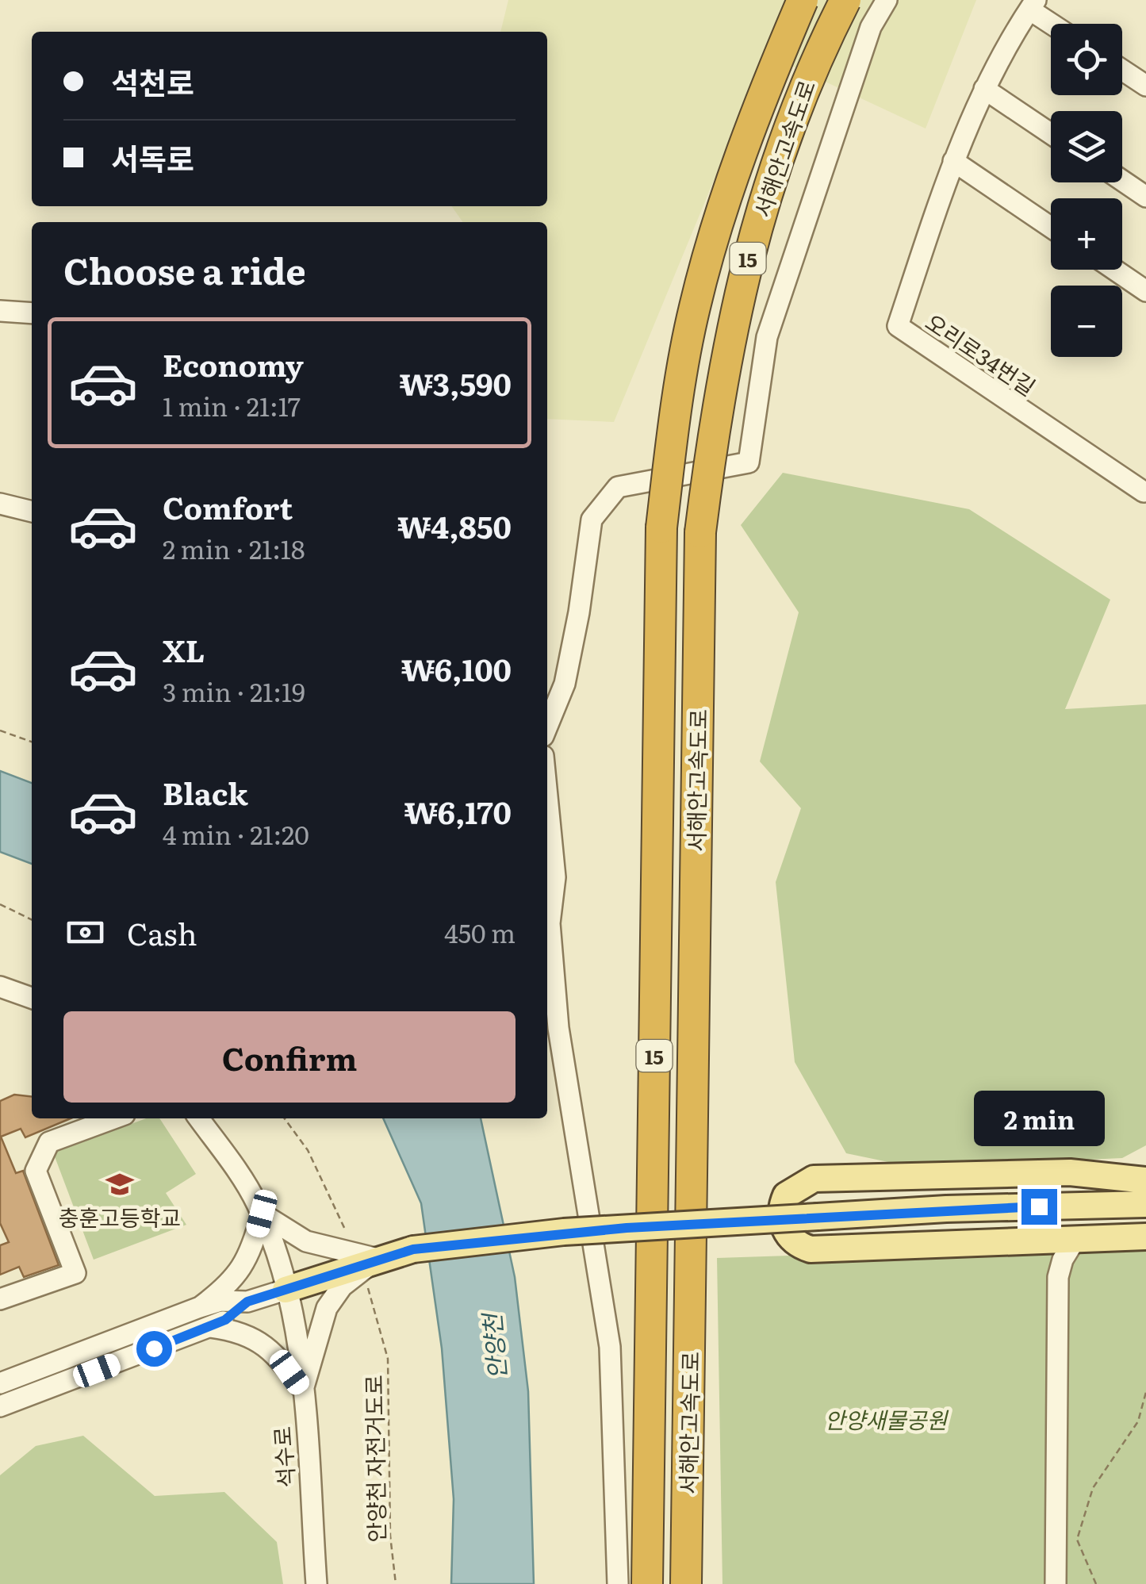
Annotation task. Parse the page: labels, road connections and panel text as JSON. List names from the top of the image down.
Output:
{
  "streets": {
    "highway": ["서해안고속도로", "15"],
    "street": ["오리로34번길", "석수로"],
    "path": ["안양천 자전거도로"]
  },
  "water": ["안양천"],
  "parks": ["안양새물공원"],
  "places": {
    "school or university": ["충훈고등학교"]
  },
  "page": {
    "map_buttons": ["+", "−"],
    "banner": ["석천로", "서독로"],
    "heading": "Choose a ride",
    "list": [
      {
        "name": "Economy",
        "note": "1 min · 21:17",
        "value": "₩3,590"
      },
      {
        "name": "Comfort",
        "note": "2 min · 21:18",
        "value": "₩4,850"
      },
      {
        "name": "XL",
        "note": "3 min · 21:19",
        "value": "₩6,100"
      },
      {
        "name": "Black",
        "note": "4 min · 21:20",
        "value": "₩6,170"
      }
    ],
    "pay": ["Cash", "450 m"],
    "buttons": "Confirm",
    "bubble": "2 min"
  }
}
